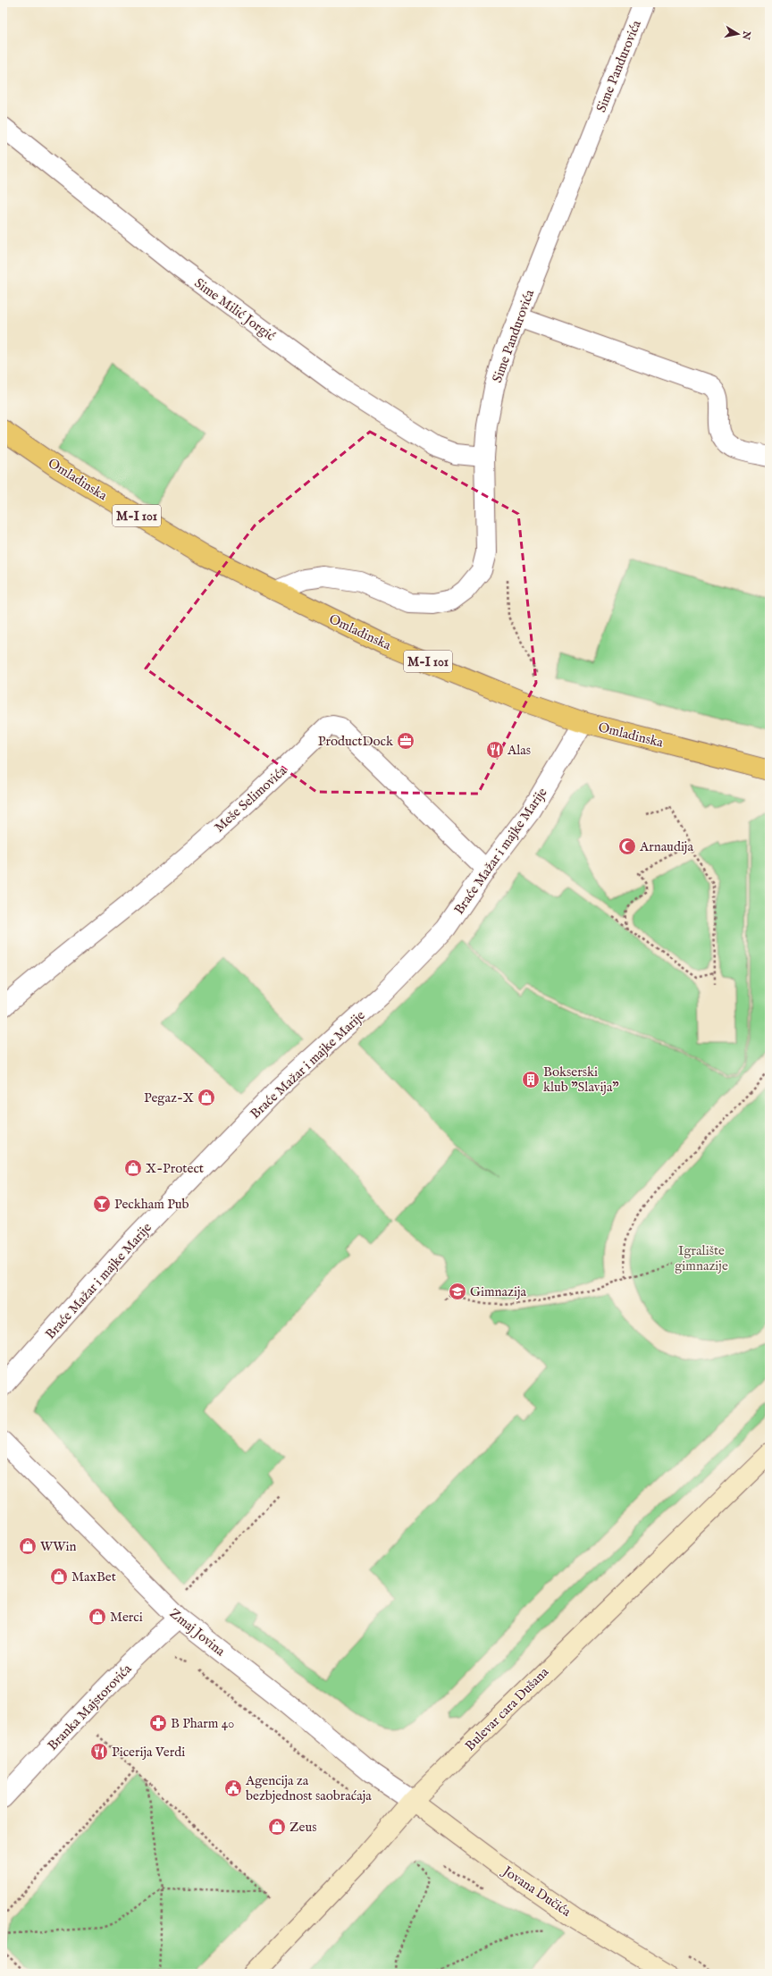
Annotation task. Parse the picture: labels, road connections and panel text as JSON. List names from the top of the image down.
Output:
{
  "streets": {
    "main road": [
      "Omladinska",
      "M-I 101",
      "Bulevar cara Dušana",
      "Jovana Dučića"
    ],
    "street": [
      "Sime Pandurovića",
      "Sime Milić Jorgić",
      "Meše Selimovića",
      "Braće Mažar i majke Marije",
      "Zmaj Jovina",
      "Branka Majstorovića"
    ]
  },
  "crossings": [
    ["Sime Pandurovića", "Sime Milić Jorgić"],
    ["Sime Pandurovića", "Omladinska"],
    ["Omladinska", "Braće Mažar i majke Marije"],
    ["Meše Selimovića", "Braće Mažar i majke Marije"],
    ["Zmaj Jovina", "Branka Majstorovića"],
    ["Zmaj Jovina", "Bulevar cara Dušana"],
    ["Zmaj Jovina", "Jovana Dučića"],
    ["Bulevar cara Dušana", "Jovana Dučića"]
  ],
  "parks": ["Igralište gimnazije"],
  "places": {
    "office": ["ProductDock"],
    "restaurant": ["Alas", "Picerija Verdi"],
    "mosque": ["Arnaudija"],
    "building": ["Bokserski klub \"Slavija\""],
    "shop": [
      "Pegaz-X",
      "X-Protect",
      "WWin",
      "MaxBet",
      "Merci",
      "Zeus"
    ],
    "bar": ["Peckham Pub"],
    "school or university": ["Gimnazija"],
    "pharmacy": ["B Pharm 40"],
    "public building": ["Agencija za bezbjednost saobraćaja"]
  },
  "north": "right"
}
